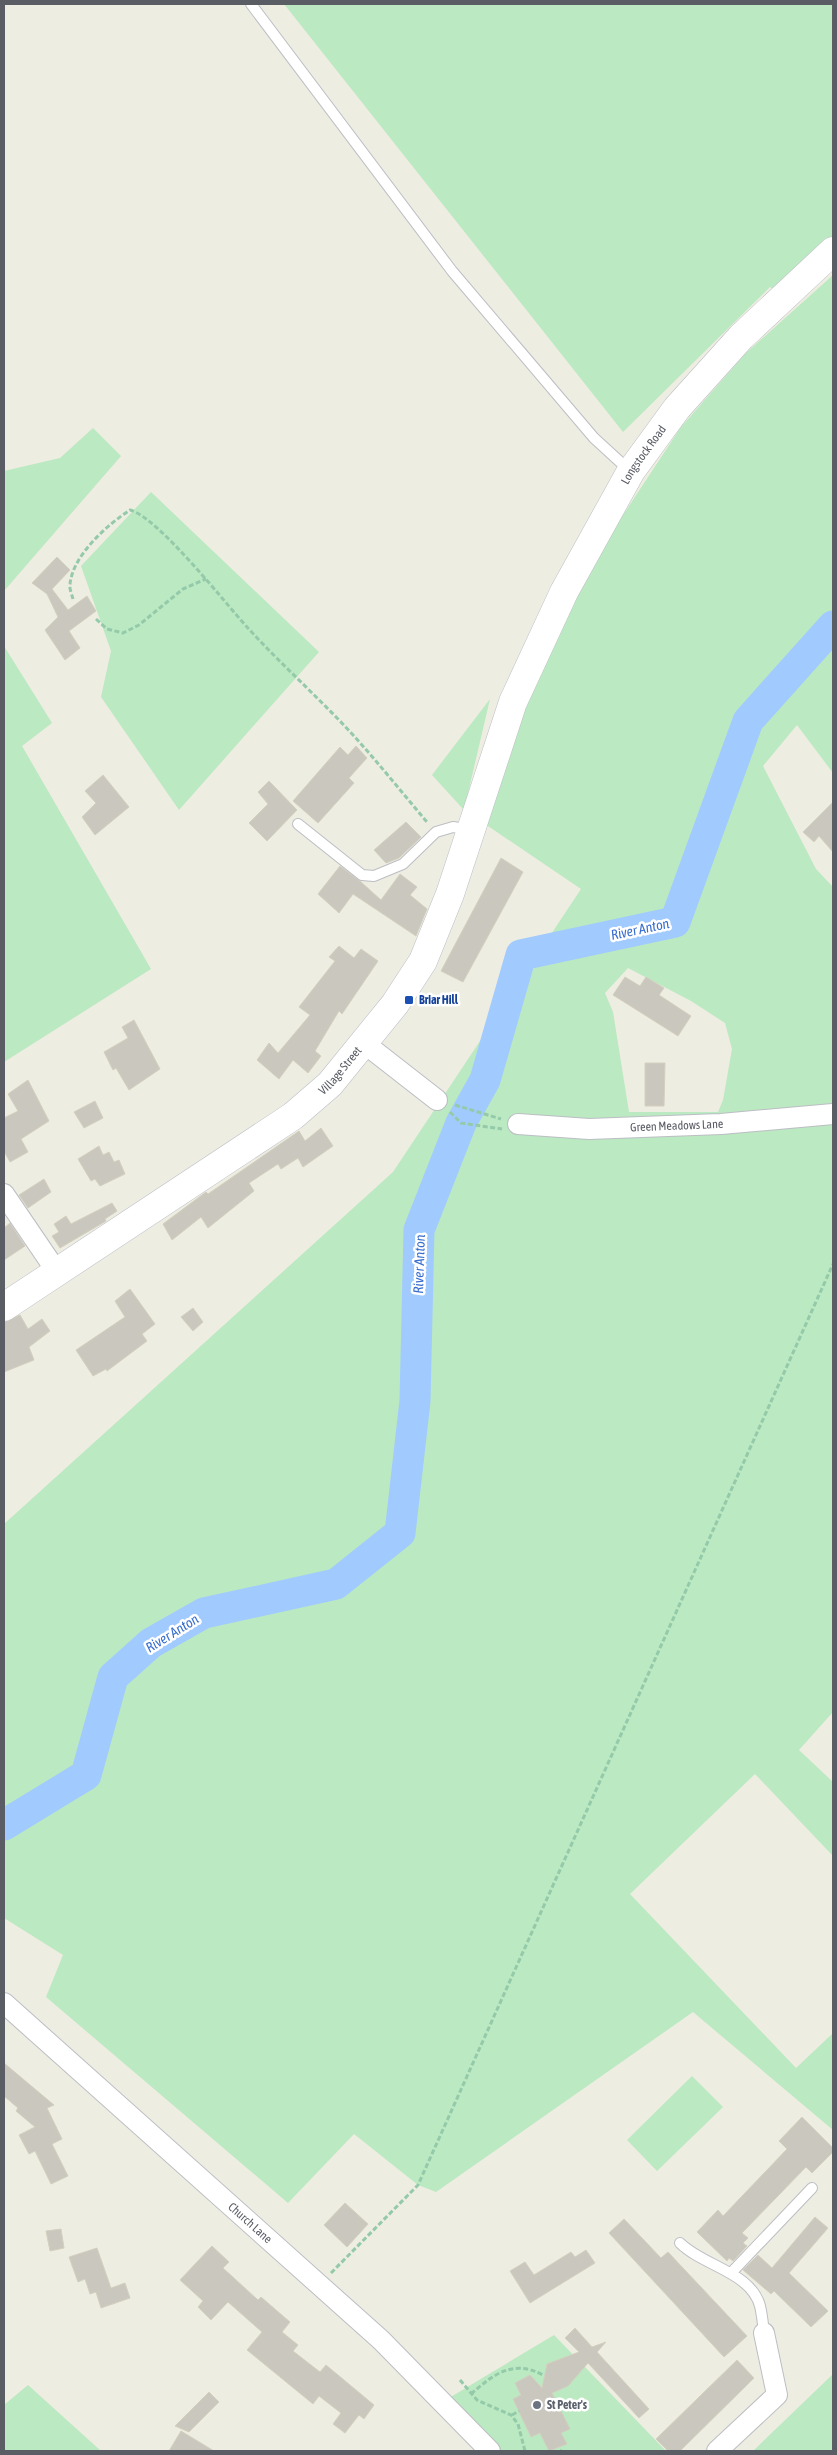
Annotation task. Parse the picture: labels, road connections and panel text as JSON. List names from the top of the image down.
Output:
{
  "streets": {
    "street": [
      "Longstock Road",
      "Village Street",
      "Green Meadows Lane",
      "Church Lane"
    ]
  },
  "crossings": [
    ["Longstock Road", "Village Street"]
  ],
  "water": ["River Anton"],
  "places": {
    "transit": ["Briar Hill"],
    "other": ["St Peter's"]
  }
}
